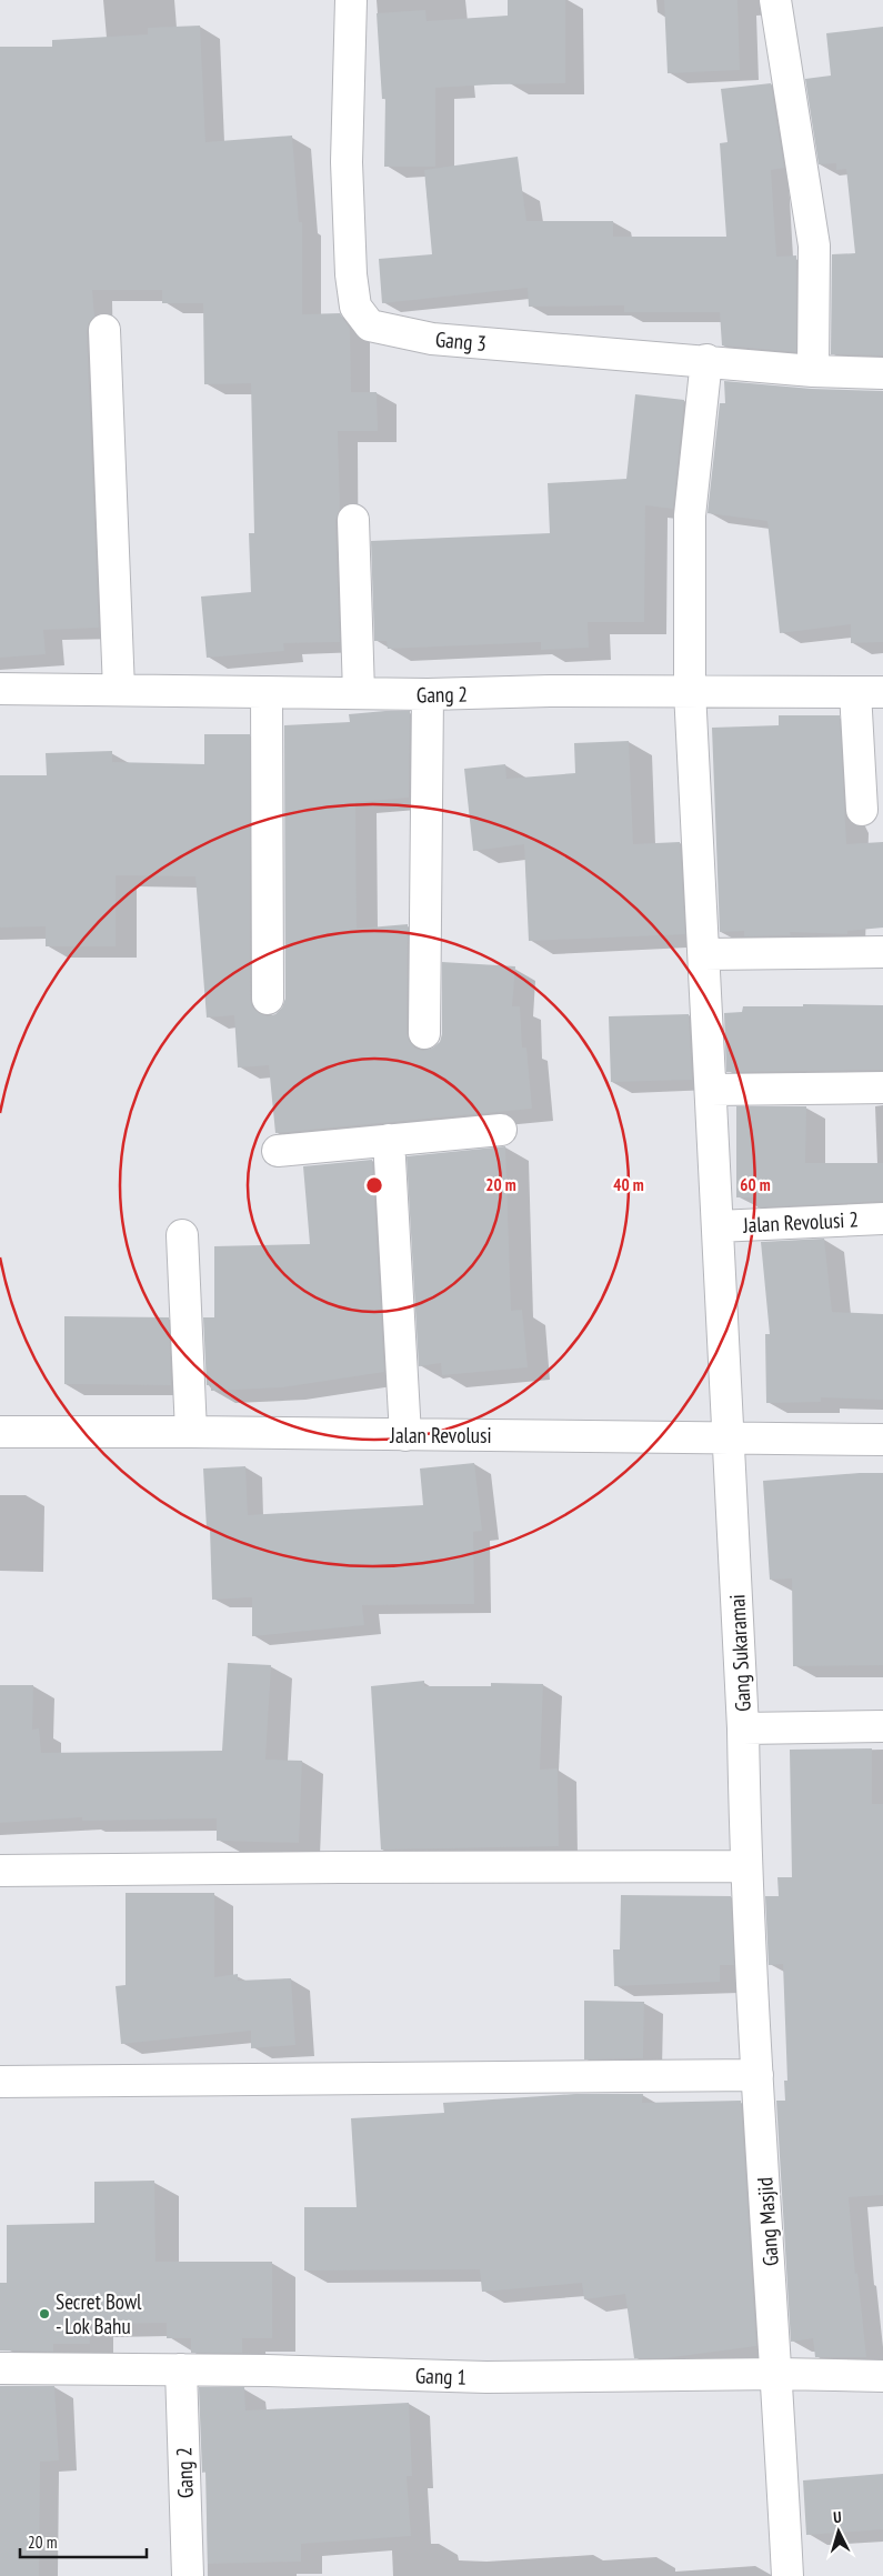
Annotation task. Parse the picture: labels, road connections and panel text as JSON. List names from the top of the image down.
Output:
{
  "streets": {
    "street": [
      "Gang 3",
      "Gang 2",
      "Jalan Revolusi 2",
      "Jalan Revolusi",
      "Gang Sukaramai",
      "Gang Masjid",
      "Gang 1"
    ]
  },
  "crossings": [
    ["Gang 3", "Gang Sukaramai"],
    ["Gang 2", "Gang Sukaramai"],
    ["Gang 2", "Gang 1"],
    ["Jalan Revolusi 2", "Gang Sukaramai"],
    ["Jalan Revolusi", "Gang Sukaramai"],
    ["Gang Sukaramai", "Gang Masjid"],
    ["Gang Masjid", "Gang 1"]
  ],
  "places": ["Secret Bowl - Lok Bahu"],
  "scale_bar": "20 m",
  "north": "top",
  "rings": ["20 m", "40 m", "60 m"]
}
